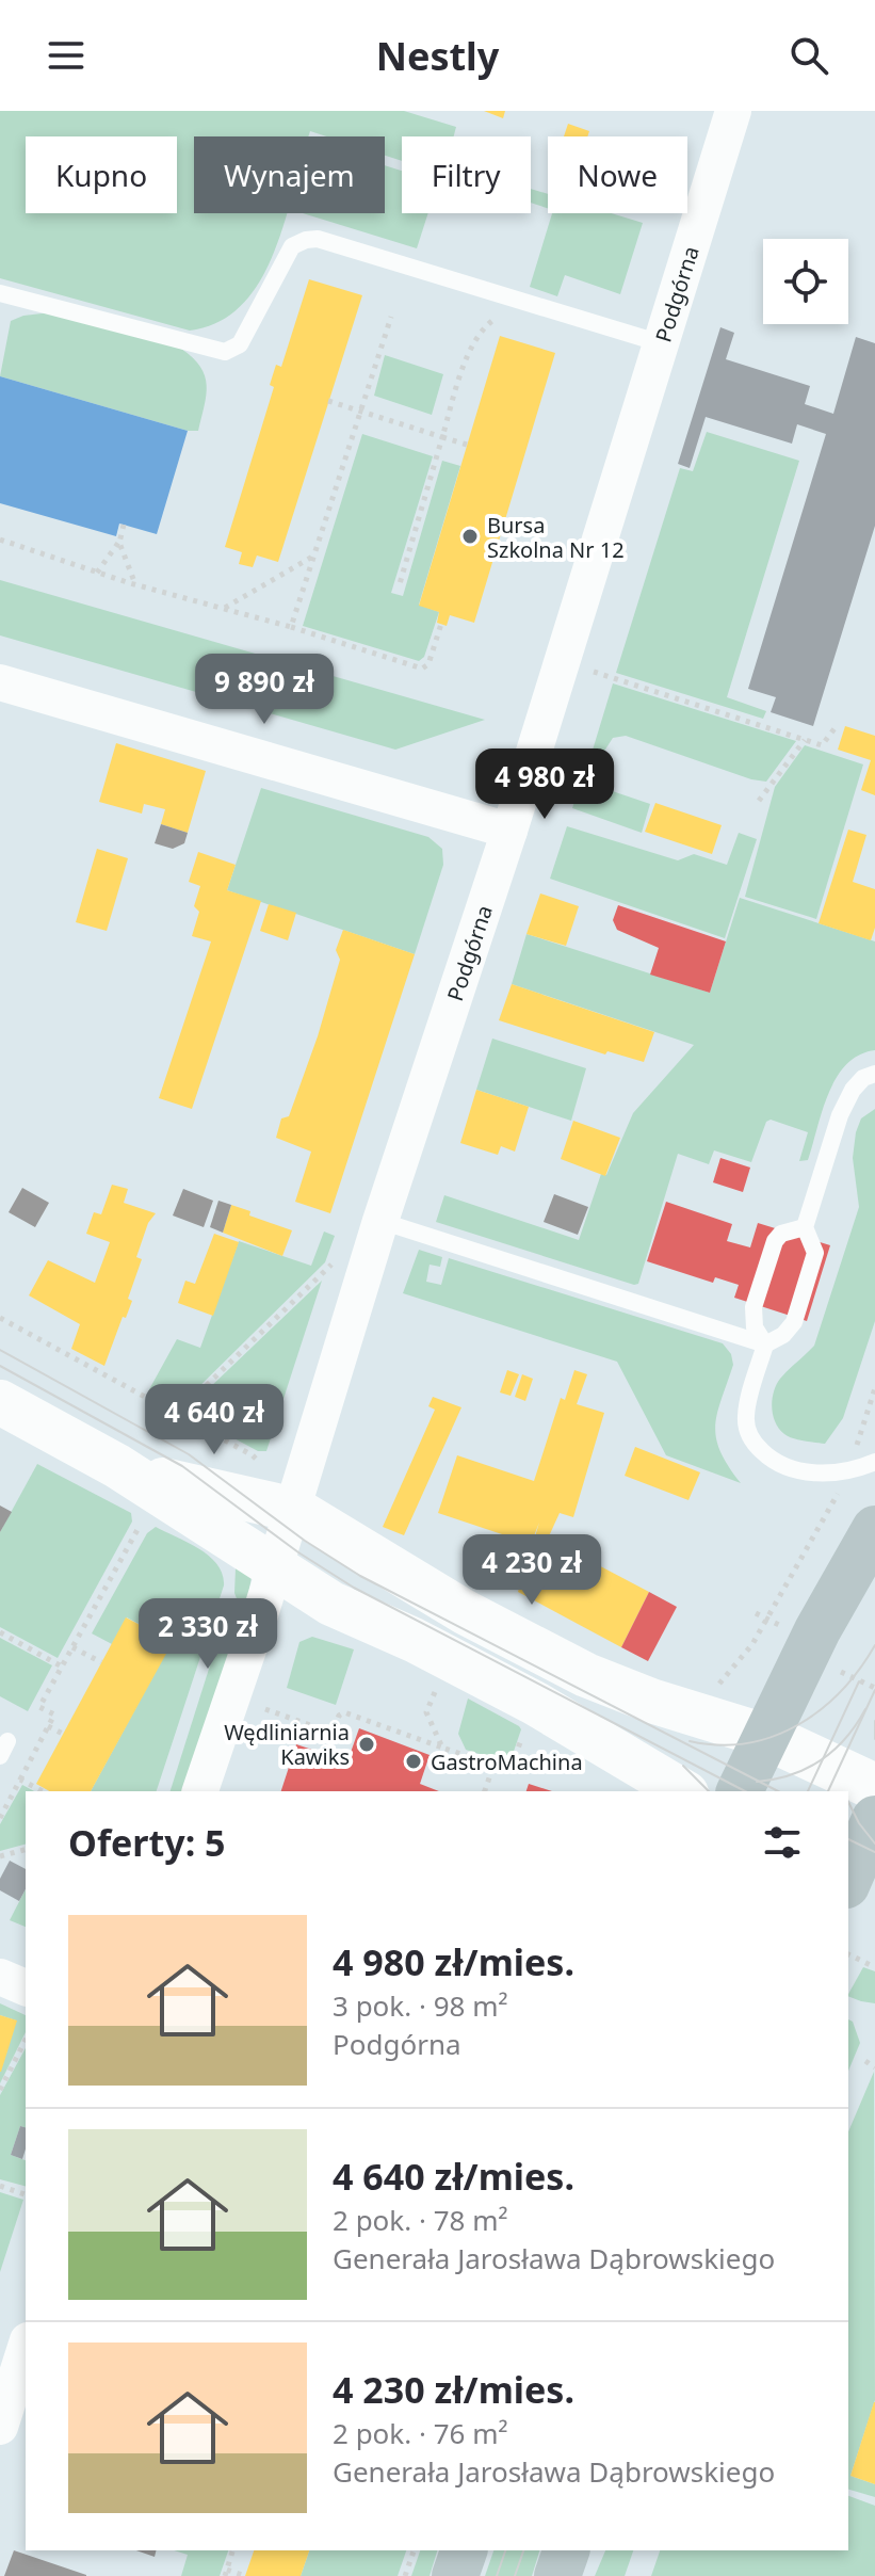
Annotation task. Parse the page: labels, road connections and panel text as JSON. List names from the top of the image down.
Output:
{
  "streets": {
    "street": ["Podgórna"]
  },
  "places": ["Bursa Szkolna Nr 12", "Wędliniarnia Kawiks", "GastroMachina"],
  "page": {
    "header": "Nestly",
    "chip": [
      "Kupno",
      "Wynajem",
      "Filtry",
      "Nowe"
    ],
    "price": [
      "9 890 zł",
      "4 980 zł",
      "4 640 zł",
      "4 230 zł",
      "2 330 zł"
    ],
    "heading": "Oferty: 5",
    "list": [
      {
        "name": "4 980 zł/mies.",
        "note": "3 pok. · 98 m² · Podgórna"
      },
      {
        "name": "4 640 zł/mies.",
        "note": "2 pok. · 78 m² · Generała Jarosława Dąbrowskiego"
      },
      {
        "name": "4 230 zł/mies.",
        "note": "2 pok. · 76 m² · Generała Jarosława Dąbrowskiego"
      }
    ]
  }
}
